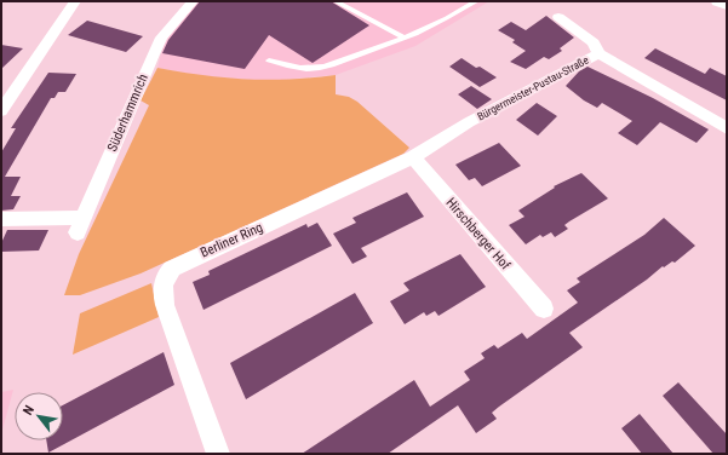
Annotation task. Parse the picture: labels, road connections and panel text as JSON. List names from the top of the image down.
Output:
{
  "streets": {
    "street": [
      "Bürgermeister-Pustau-Straße",
      "Süderhammrich",
      "Hirschberger Hof",
      "Berliner Ring"
    ]
  },
  "crossings": [
    ["Bürgermeister-Pustau-Straße", "Berliner Ring"],
    ["Hirschberger Hof", "Berliner Ring"]
  ],
  "north": "top left"
}
